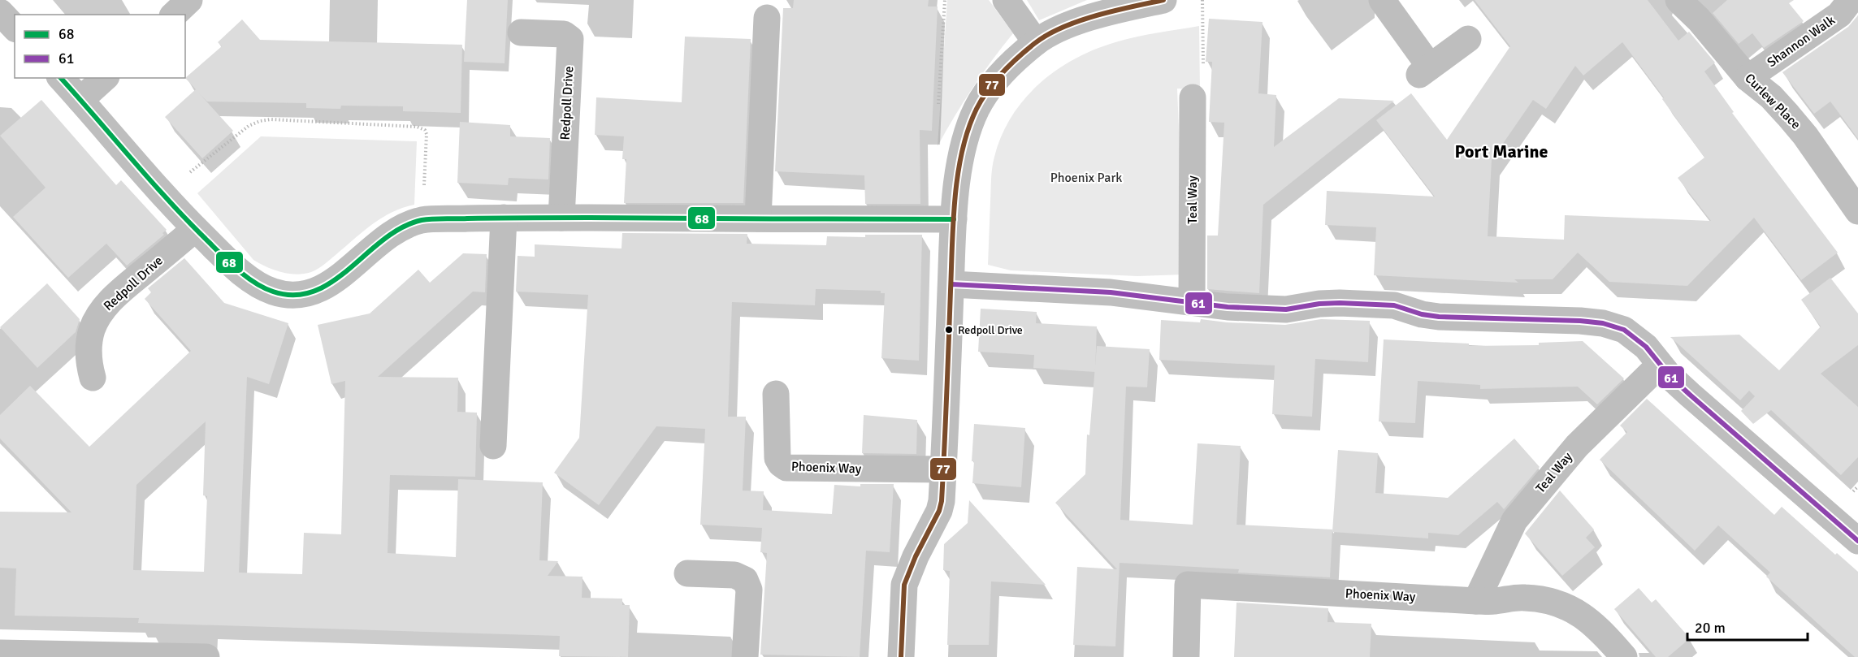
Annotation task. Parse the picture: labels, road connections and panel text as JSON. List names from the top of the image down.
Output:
{
  "streets": {
    "street": [
      "Shannon Walk",
      "Curlew Place",
      "Redpoll Drive",
      "Teal Way",
      "Phoenix Way"
    ]
  },
  "crossings": [
    ["Shannon Walk", "Curlew Place"],
    ["Teal Way", "Phoenix Way"]
  ],
  "districts": ["Port Marine"],
  "parks": ["Phoenix Park"],
  "places": ["Redpoll Drive"],
  "lines": ["transit line 77", "transit line 68", "transit line 61"],
  "legend": ["68", "61"],
  "scale_bar": "20 m"
}
